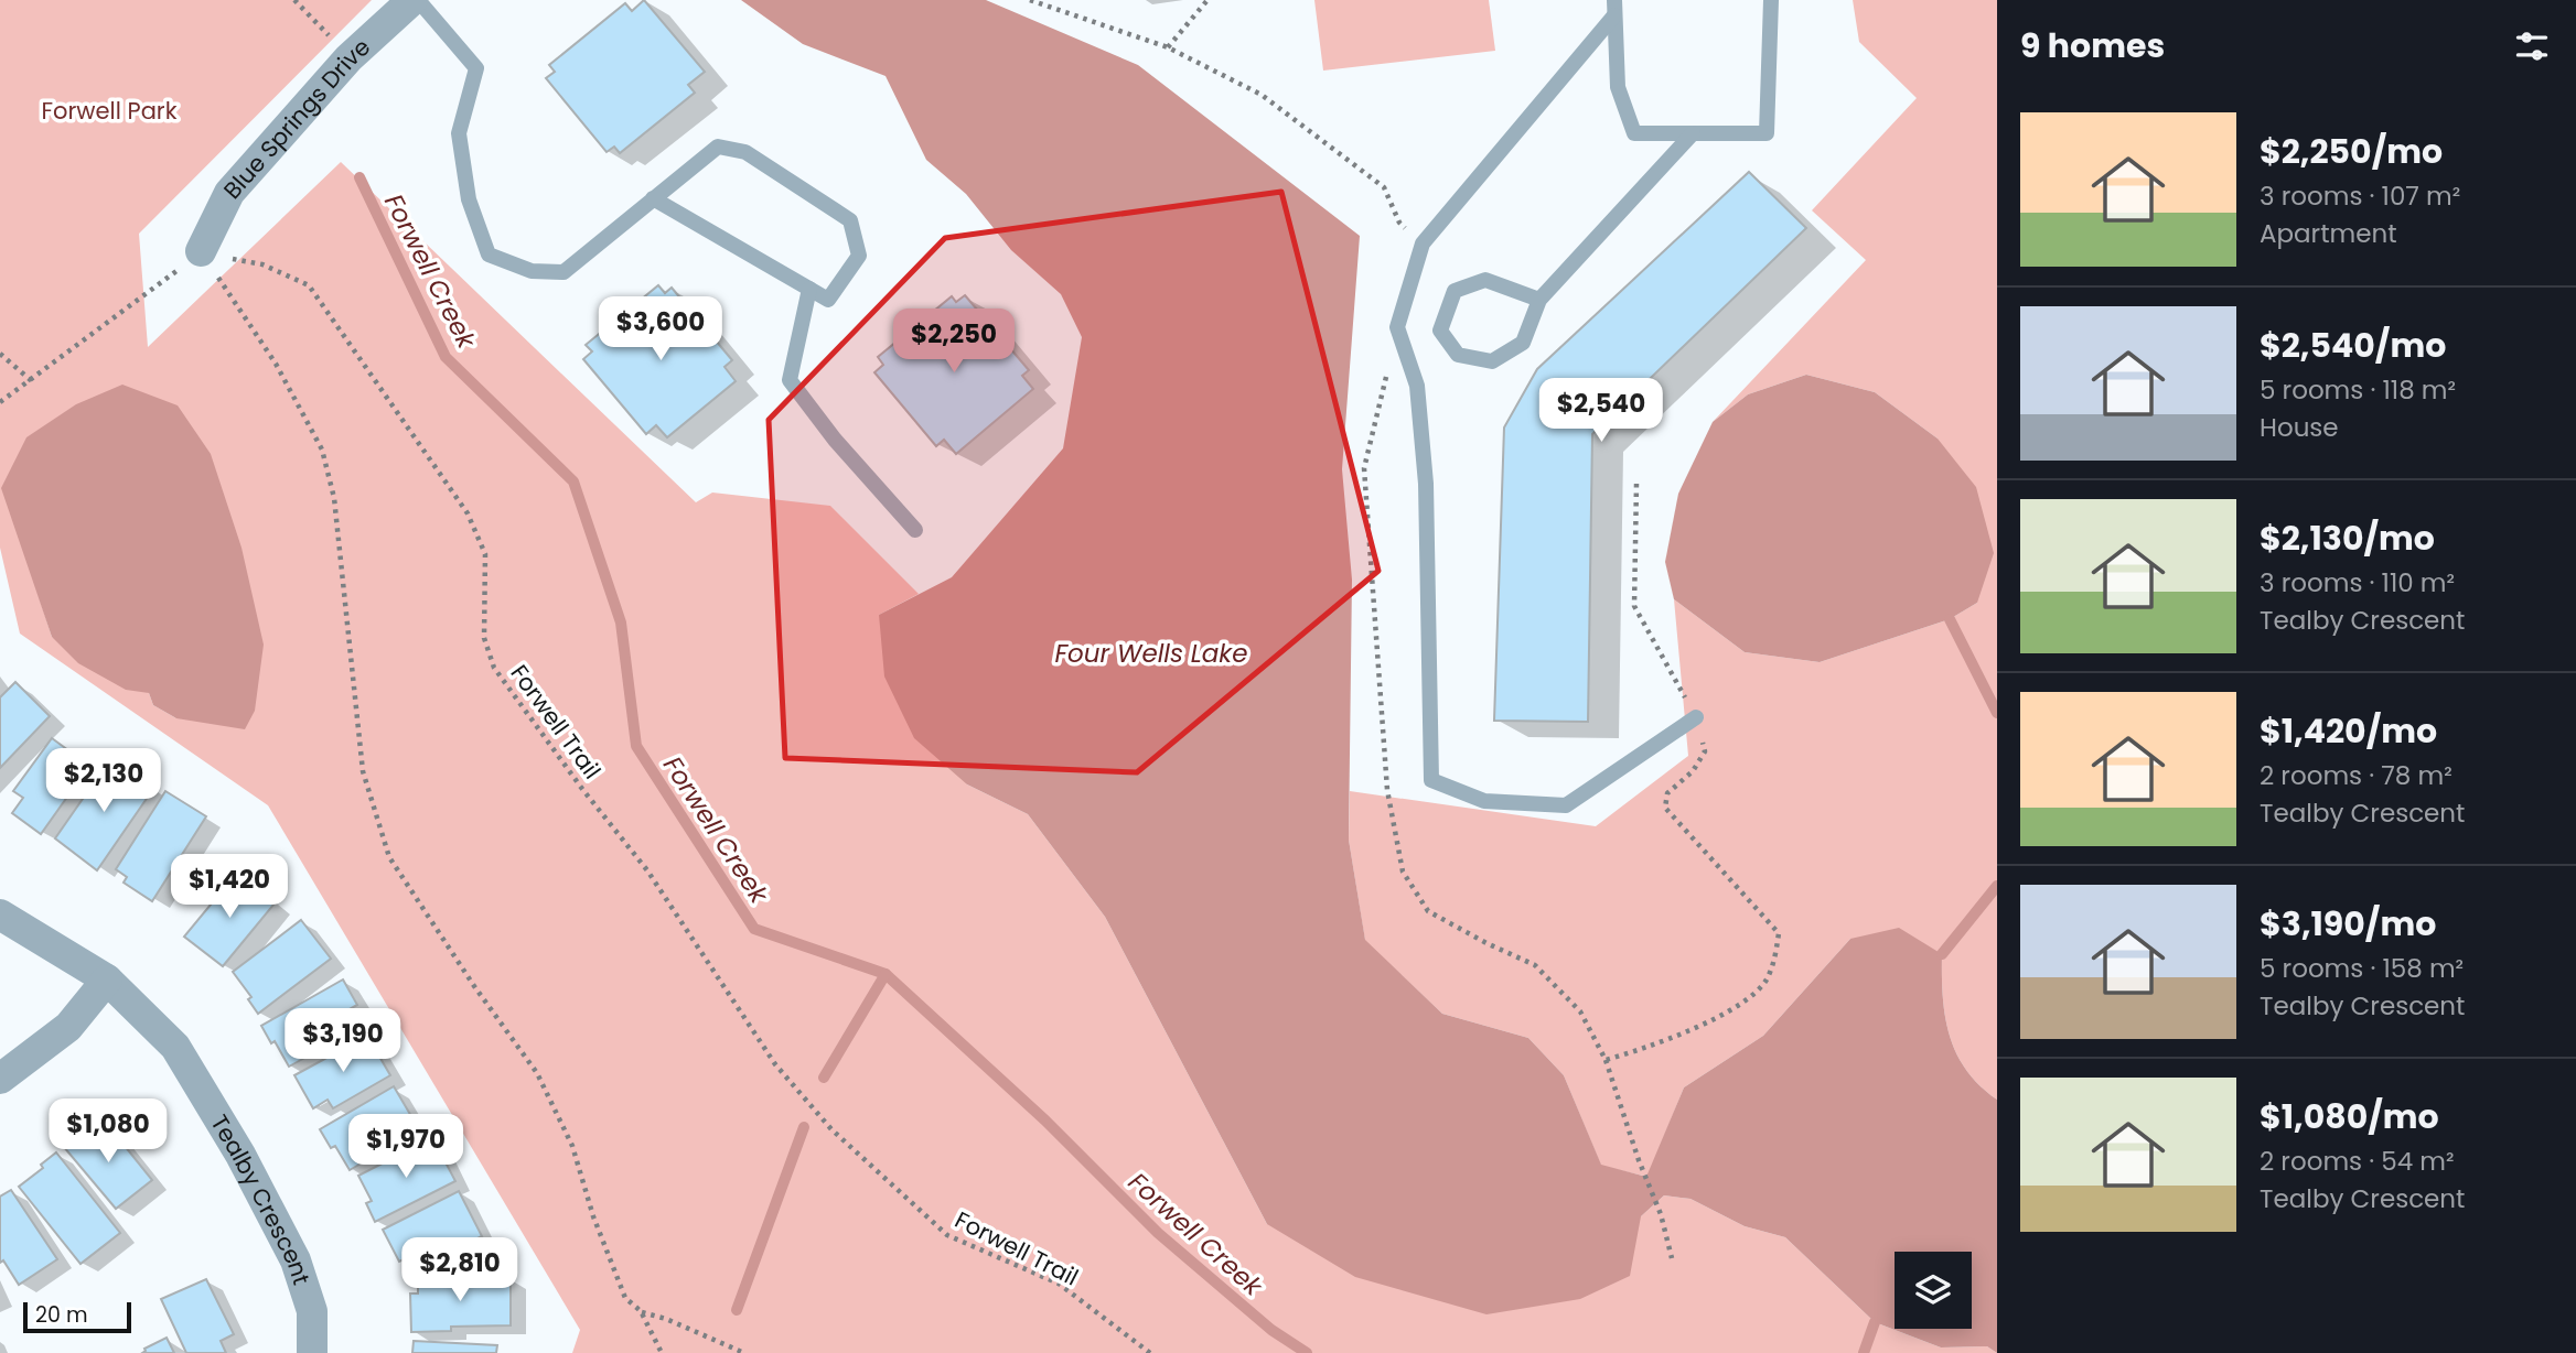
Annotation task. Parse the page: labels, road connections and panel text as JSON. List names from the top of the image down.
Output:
{
  "streets": {
    "street": ["Blue Springs Drive", "Tealby Crescent"],
    "path": ["Forwell Trail"]
  },
  "crossings": [
    ["Blue Springs Drive", "Forwell Trail"]
  ],
  "water": ["Forwell Creek", "Four Wells Lake"],
  "parks": ["Forwell Park"],
  "scale_bar": "20 m",
  "page": {
    "heading": "9 homes",
    "list": [
      {
        "name": "$2,250/mo",
        "note": "3 rooms · 107 m² · Apartment"
      },
      {
        "name": "$2,540/mo",
        "note": "5 rooms · 118 m² · House"
      },
      {
        "name": "$2,130/mo",
        "note": "3 rooms · 110 m² · Tealby Crescent"
      },
      {
        "name": "$1,420/mo",
        "note": "2 rooms · 78 m² · Tealby Crescent"
      },
      {
        "name": "$3,190/mo",
        "note": "5 rooms · 158 m² · Tealby Crescent"
      },
      {
        "name": "$1,080/mo",
        "note": "2 rooms · 54 m² · Tealby Crescent"
      }
    ],
    "price": [
      "$3,600",
      "$2,250",
      "$2,540",
      "$2,130",
      "$1,420",
      "$3,190",
      "$1,080",
      "$1,970",
      "$2,810"
    ],
    "scale": "20 m"
  }
}
